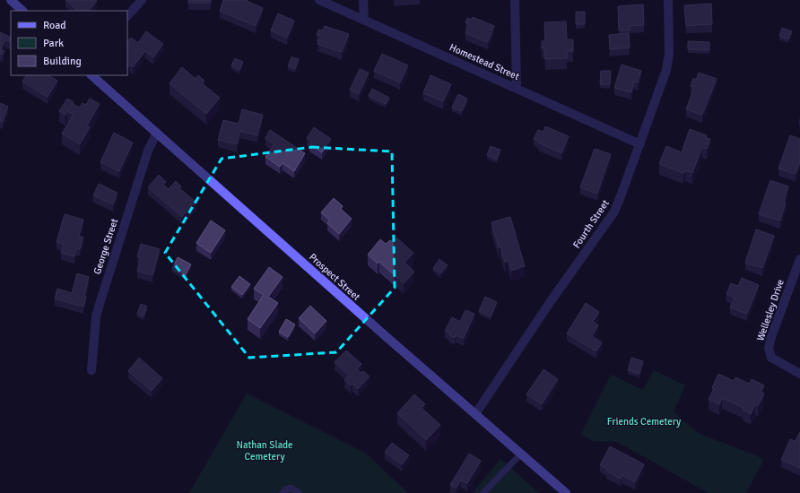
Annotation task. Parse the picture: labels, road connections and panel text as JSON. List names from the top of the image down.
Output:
{
  "streets": {
    "street": [
      "Homestead Street",
      "Fourth Street",
      "George Street",
      "Prospect Street",
      "Wellesley Drive"
    ]
  },
  "crossings": [
    ["Homestead Street", "Fourth Street"],
    ["Fourth Street", "Prospect Street"],
    ["George Street", "Prospect Street"]
  ],
  "parks": ["Friends Cemetery", "Nathan Slade Cemetery"],
  "legend": ["Road", "Park", "Building"]
}
